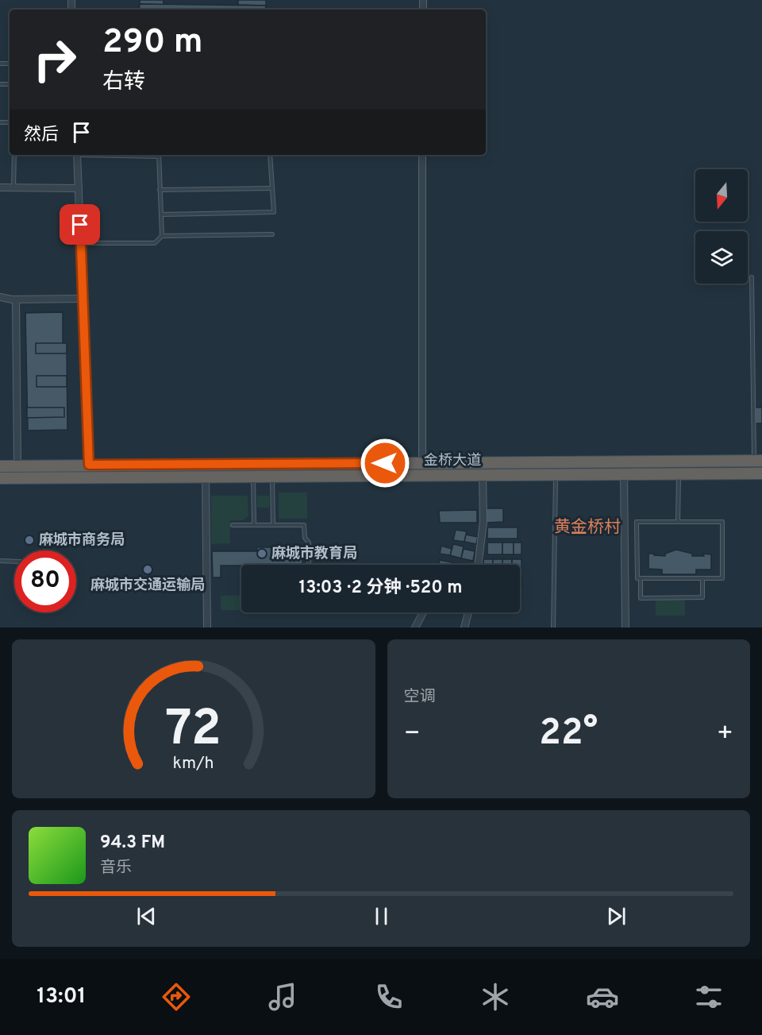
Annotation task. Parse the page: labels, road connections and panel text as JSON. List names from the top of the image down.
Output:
{
  "streets": {
    "highway": ["金桥大道"]
  },
  "districts": ["黄金桥村"],
  "places": ["麻城市商务局", "麻城市教育局", "麻城市交通运输局"],
  "north": "bottom",
  "page": {
    "turn": ["290 m", "右转"],
    "then": "然后",
    "limit": "80",
    "trip": "13:03 · 2 分钟 · 520 m",
    "tile": "空调",
    "heat": ["−", "22°", "+"],
    "song": ["94.3 FM", "音乐"],
    "tabs": "13:01",
    "gauge": ["72", "km/h"]
  }
}
